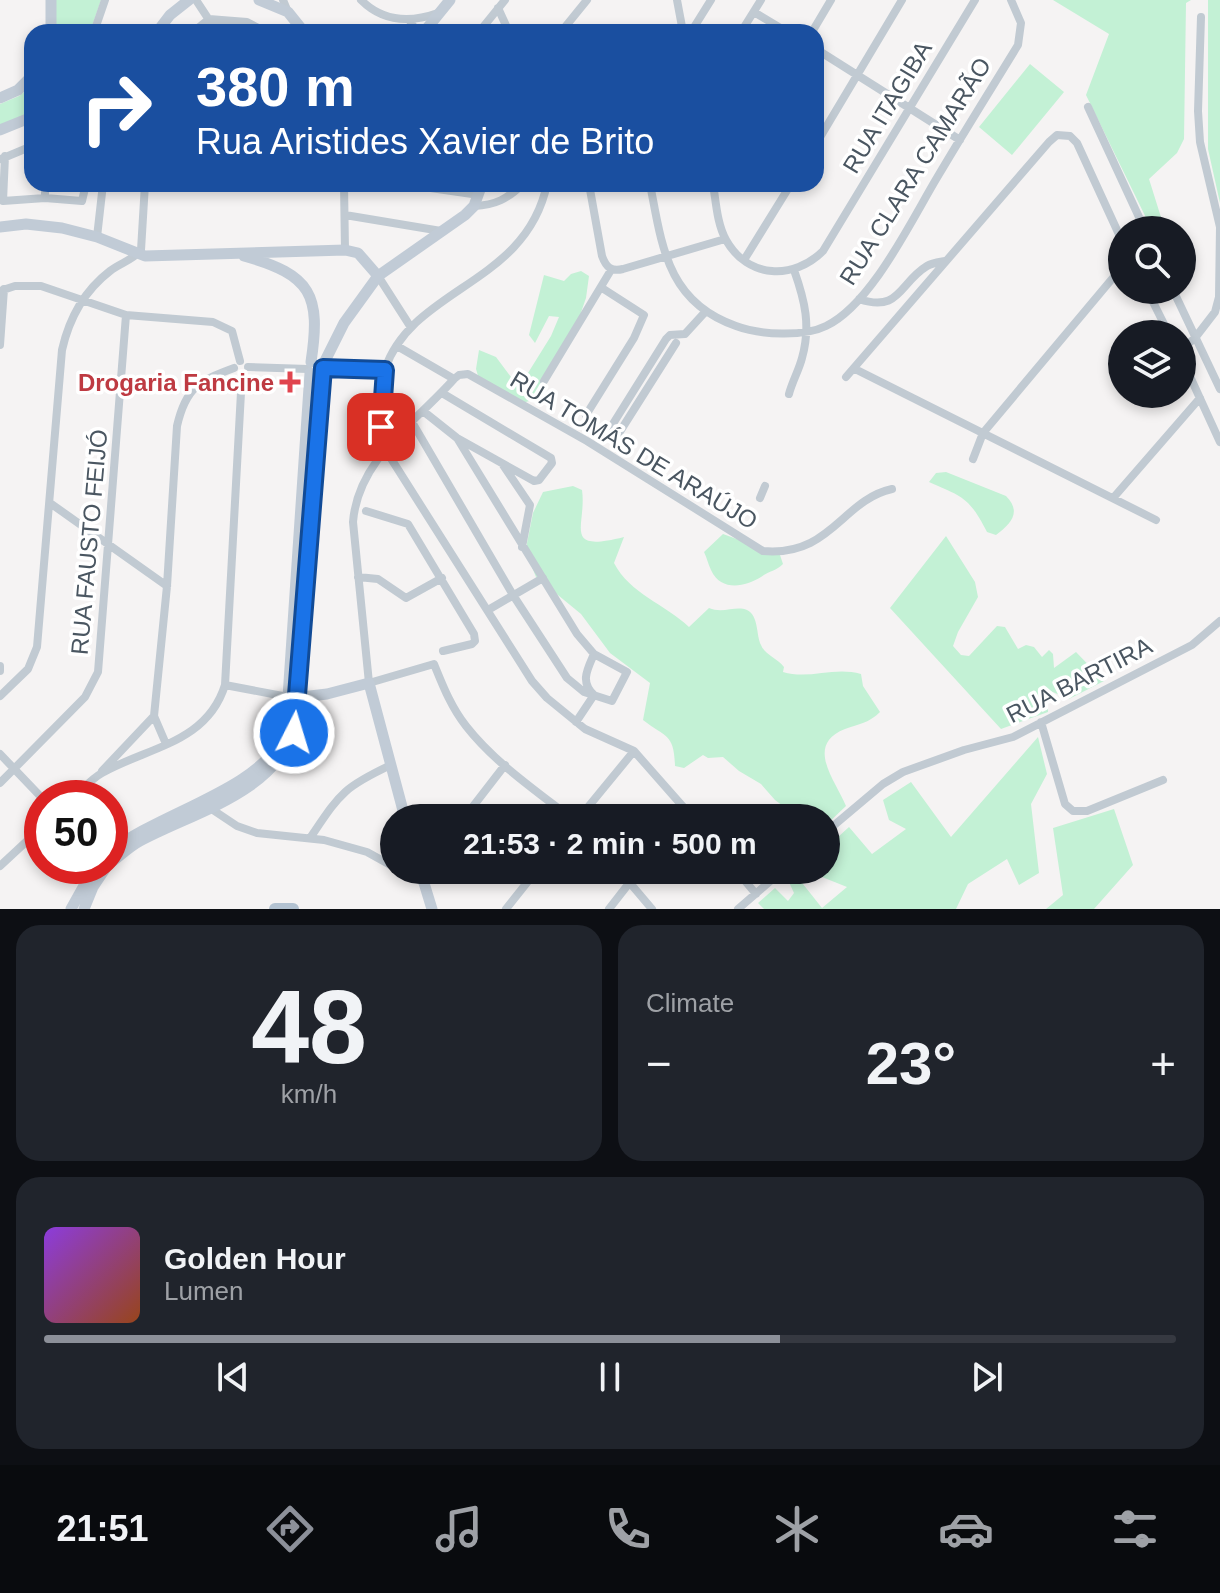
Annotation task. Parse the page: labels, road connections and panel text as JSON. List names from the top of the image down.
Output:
{
  "streets": {
    "street": [
      "RUA ITAGIBA",
      "RUA CLARA CAMARÃO",
      "RUA TOMÁS DE ARAÚJO",
      "RUA FAUSTO FEIJÓ",
      "RUA BARTIRA"
    ]
  },
  "places": {
    "health": ["Drogaria Fancine"]
  },
  "page": {
    "turn": ["380 m", "Rua Aristides Xavier de Brito"],
    "limit": "50",
    "trip": "21:53 · 2 min · 500 m",
    "tile": [
      ["48", "km/h"],
      "Climate"
    ],
    "heat": ["−", "23°", "+"],
    "song": ["Golden Hour", "Lumen"],
    "tabs": "21:51"
  }
}
